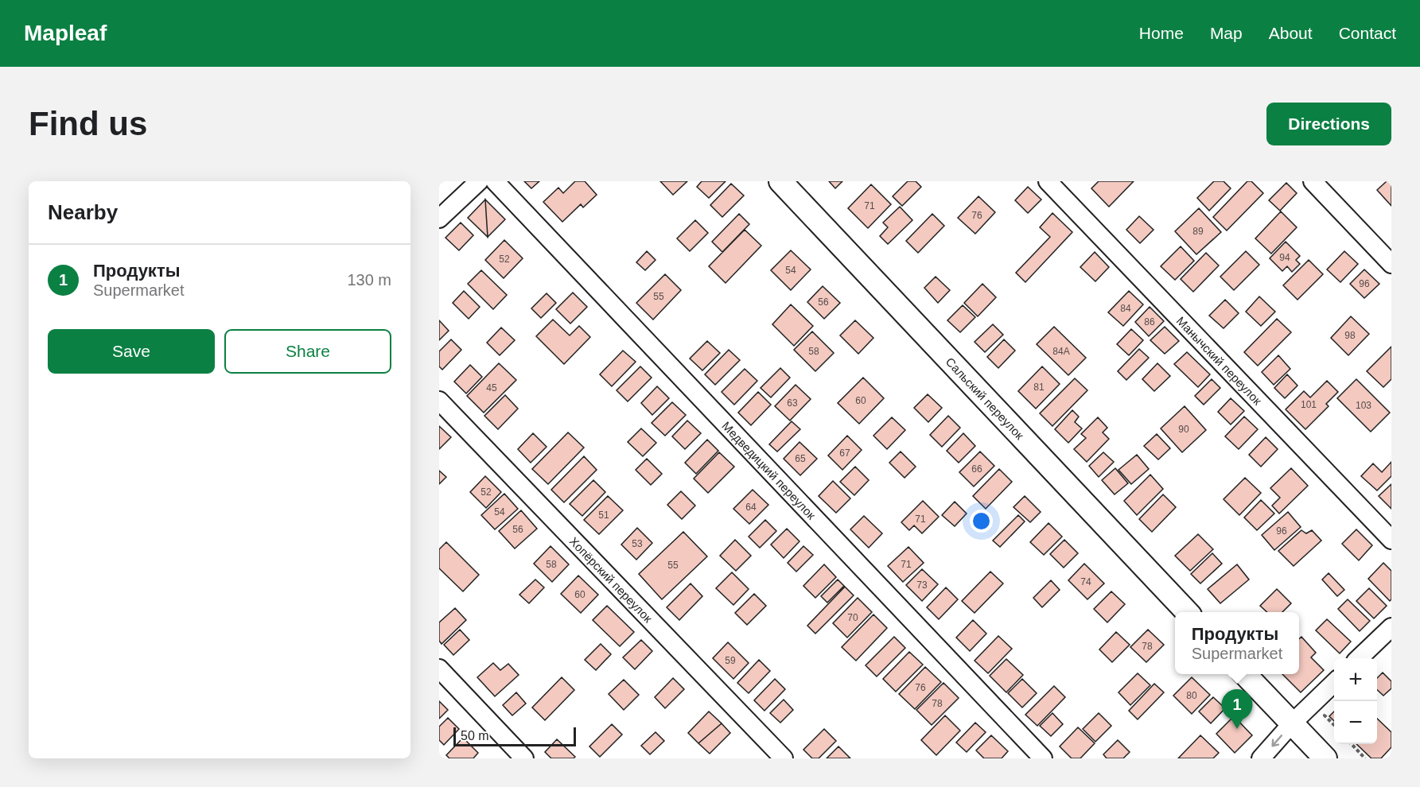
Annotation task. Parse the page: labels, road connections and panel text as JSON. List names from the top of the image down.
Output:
{
  "streets": {
    "main road": ["Сальский переулок"],
    "street": ["Манычский переулок", "Медведицкий переулок", "Хопёрский переулок"]
  },
  "house_numbers": [
    "71",
    "76",
    "89",
    "94",
    "52",
    "54",
    "96",
    "55",
    "56",
    "84",
    "86",
    "98",
    "58",
    "84А",
    "81",
    "45",
    "60",
    "63",
    "101",
    "103",
    "90",
    "67",
    "65",
    "66",
    "52",
    "64",
    "54",
    "51",
    "71",
    "56",
    "96",
    "53",
    "58",
    "71",
    "55",
    "74",
    "73",
    "60",
    "70",
    "78",
    "59",
    "76",
    "80",
    "78"
  ],
  "scale_bar": "50 m",
  "page": {
    "header": "Mapleaf",
    "nav": [
      "Home",
      "Map",
      "About",
      "Contact"
    ],
    "buttons": [
      "Directions",
      ["Save", "Share"]
    ],
    "title": "Find us",
    "heading": "Nearby",
    "list": [
      {
        "mark": "1",
        "name": "Продукты",
        "note": "Supermarket",
        "value": "130 m"
      }
    ],
    "popup": ["Продукты", "Supermarket"],
    "map_buttons": ["+", "−"],
    "pins": "1",
    "scale": "50 m"
  }
}
